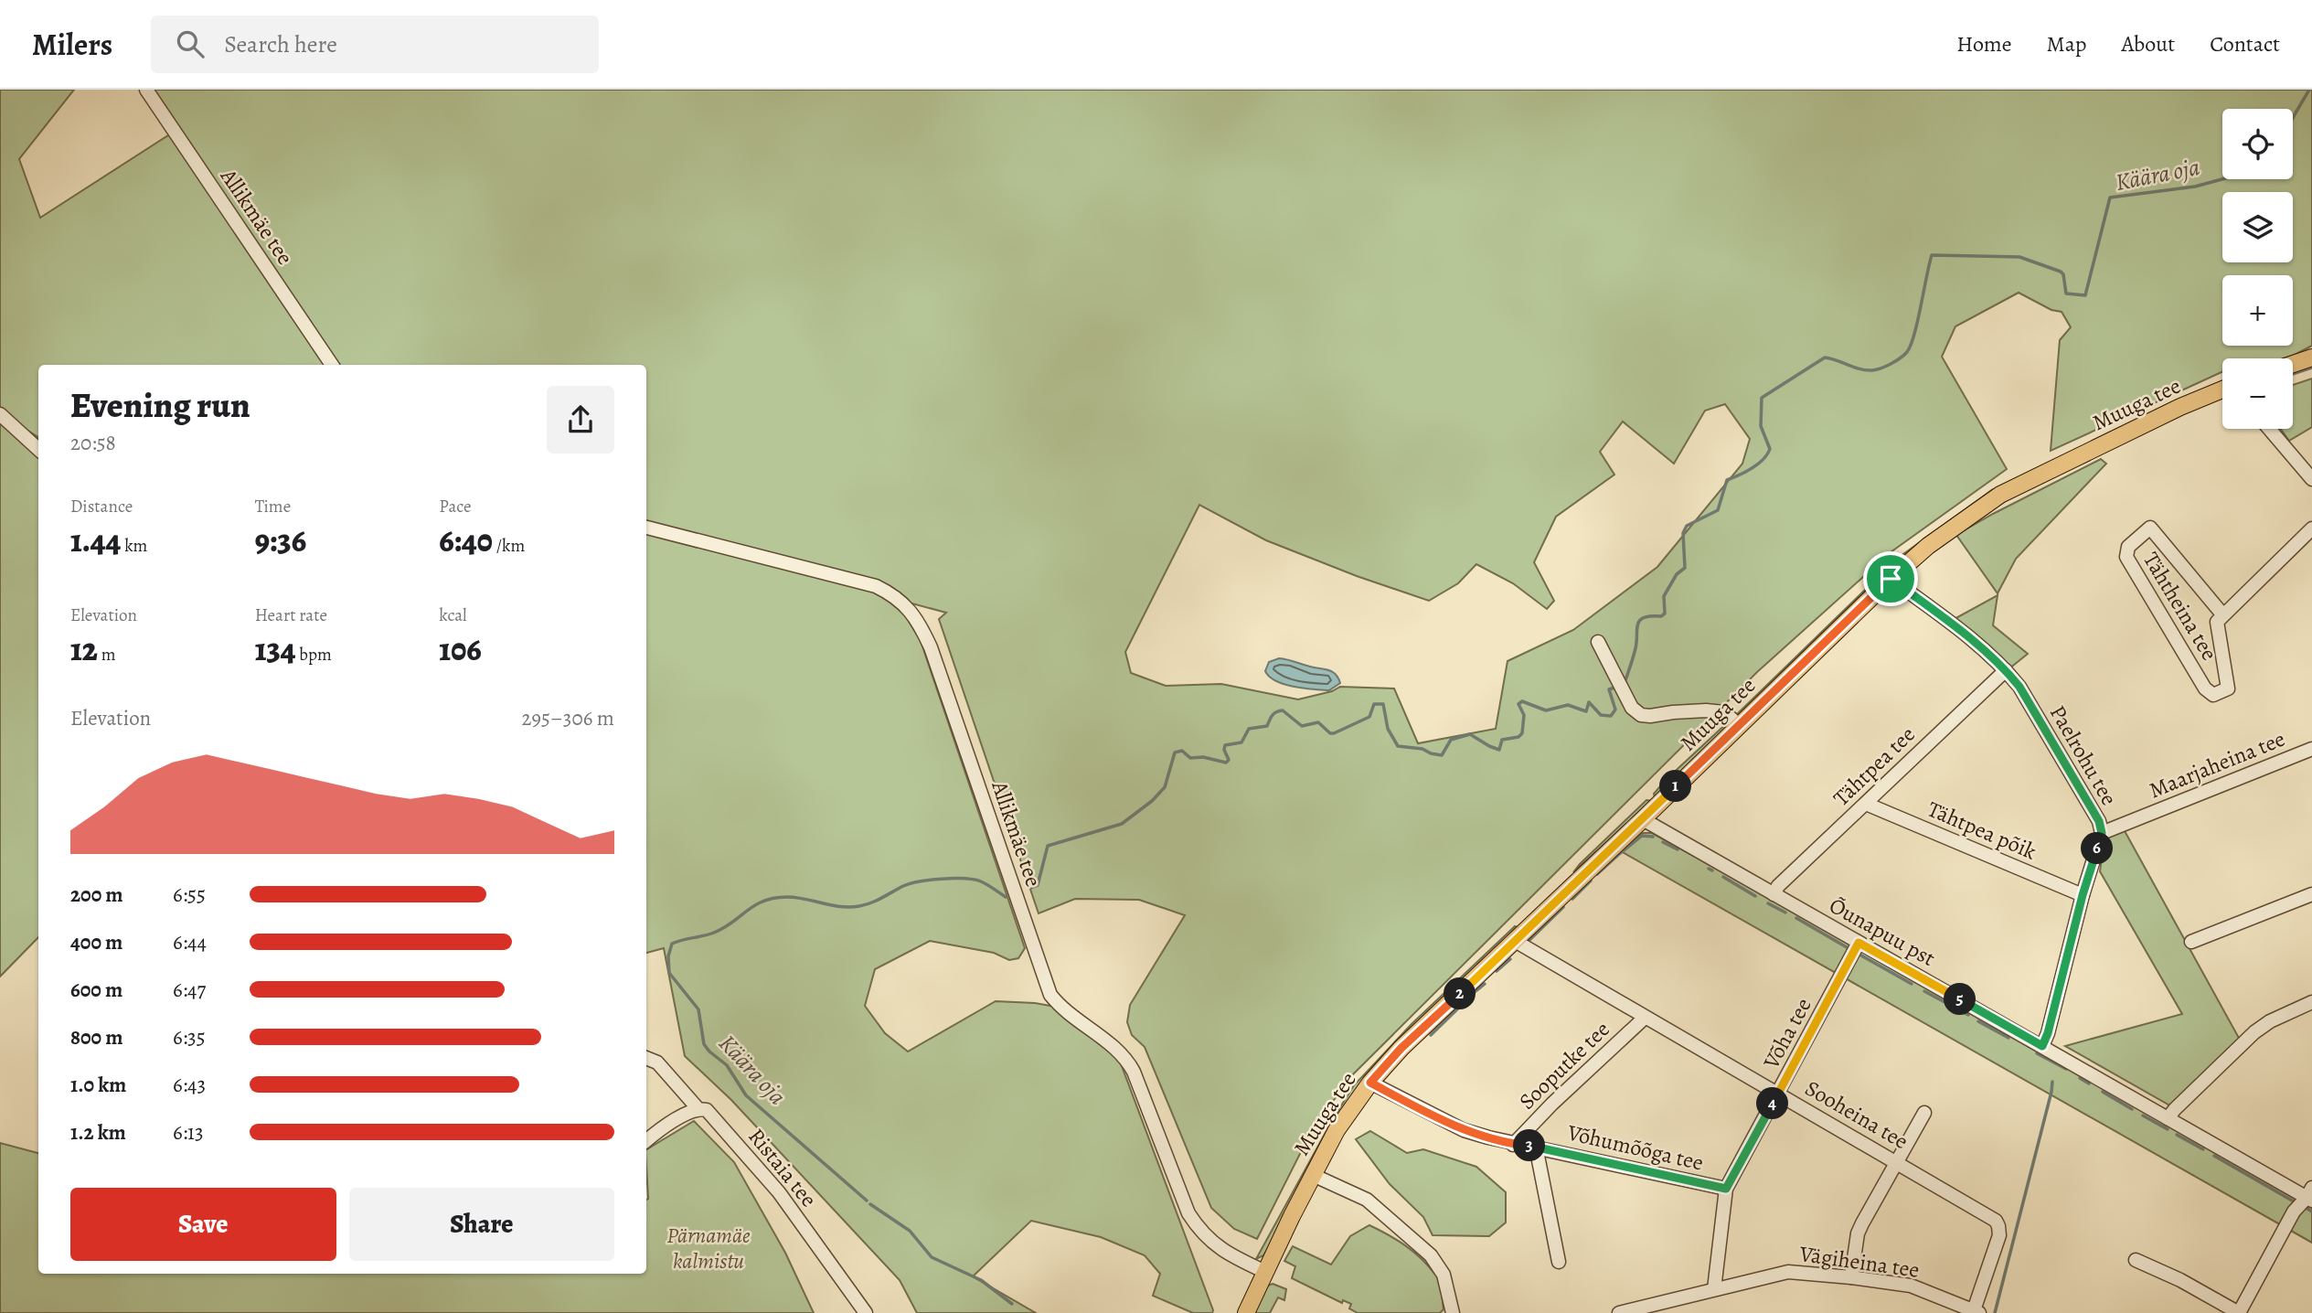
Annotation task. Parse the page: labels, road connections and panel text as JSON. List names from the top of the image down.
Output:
{
  "streets": {
    "main road": ["Muuga tee"],
    "street": [
      "Allikmäe tee",
      "Tähtheina tee",
      "Paelrohu tee",
      "Maarjaheina tee",
      "Tähtpea tee",
      "Tähtpea põik",
      "Õunapuu pst",
      "Võha tee",
      "Sooputke tee",
      "Sooheina tee",
      "Võhumõõga tee",
      "Ristaia tee",
      "Vägiheina tee"
    ]
  },
  "crossings": [
    ["Allikmäe tee", "Muuga tee"],
    ["Muuga tee", "Paelrohu tee"],
    ["Muuga tee", "Õunapuu pst"],
    ["Muuga tee", "Sooheina tee"],
    ["Muuga tee", "Võhumõõga tee"],
    ["Paelrohu tee", "Maarjaheina tee"],
    ["Paelrohu tee", "Tähtpea tee"],
    ["Paelrohu tee", "Tähtpea põik"],
    ["Paelrohu tee", "Õunapuu pst"],
    ["Tähtpea tee", "Tähtpea põik"],
    ["Tähtpea tee", "Õunapuu pst"],
    ["Õunapuu pst", "Võha tee"],
    ["Võha tee", "Sooheina tee"],
    ["Võha tee", "Võhumõõga tee"],
    ["Võha tee", "Vägiheina tee"],
    ["Sooputke tee", "Sooheina tee"],
    ["Sooputke tee", "Võhumõõga tee"],
    ["Sooheina tee", "Vägiheina tee"]
  ],
  "water": ["Käära oja"],
  "parks": ["Pärnamäe kalmistu"],
  "page": {
    "header": "Milers",
    "search": "Search here",
    "nav": [
      "Home",
      "Map",
      "About",
      "Contact"
    ],
    "map_buttons": ["+", "−"],
    "heading": ["Evening run", "20:58"],
    "stats": [
      ["Distance", "1.44 km"],
      ["Time", "9:36"],
      ["Pace", "6:40 /km"],
      ["Elevation", "12 m"],
      ["Heart rate", "134 bpm"],
      ["kcal", "106"]
    ],
    "chart": ["Elevation", "295–306 m"],
    "pins": [
      "1",
      "6",
      "2",
      "5",
      "4",
      "3"
    ],
    "list": [
      {
        "name": "200 m",
        "note": "6:55"
      },
      {
        "name": "400 m",
        "note": "6:44"
      },
      {
        "name": "600 m",
        "note": "6:47"
      },
      {
        "name": "800 m",
        "note": "6:35"
      },
      {
        "name": "1.0 km",
        "note": "6:43"
      },
      {
        "name": "1.2 km",
        "note": "6:13"
      }
    ],
    "buttons": ["Save", "Share"]
  }
}
